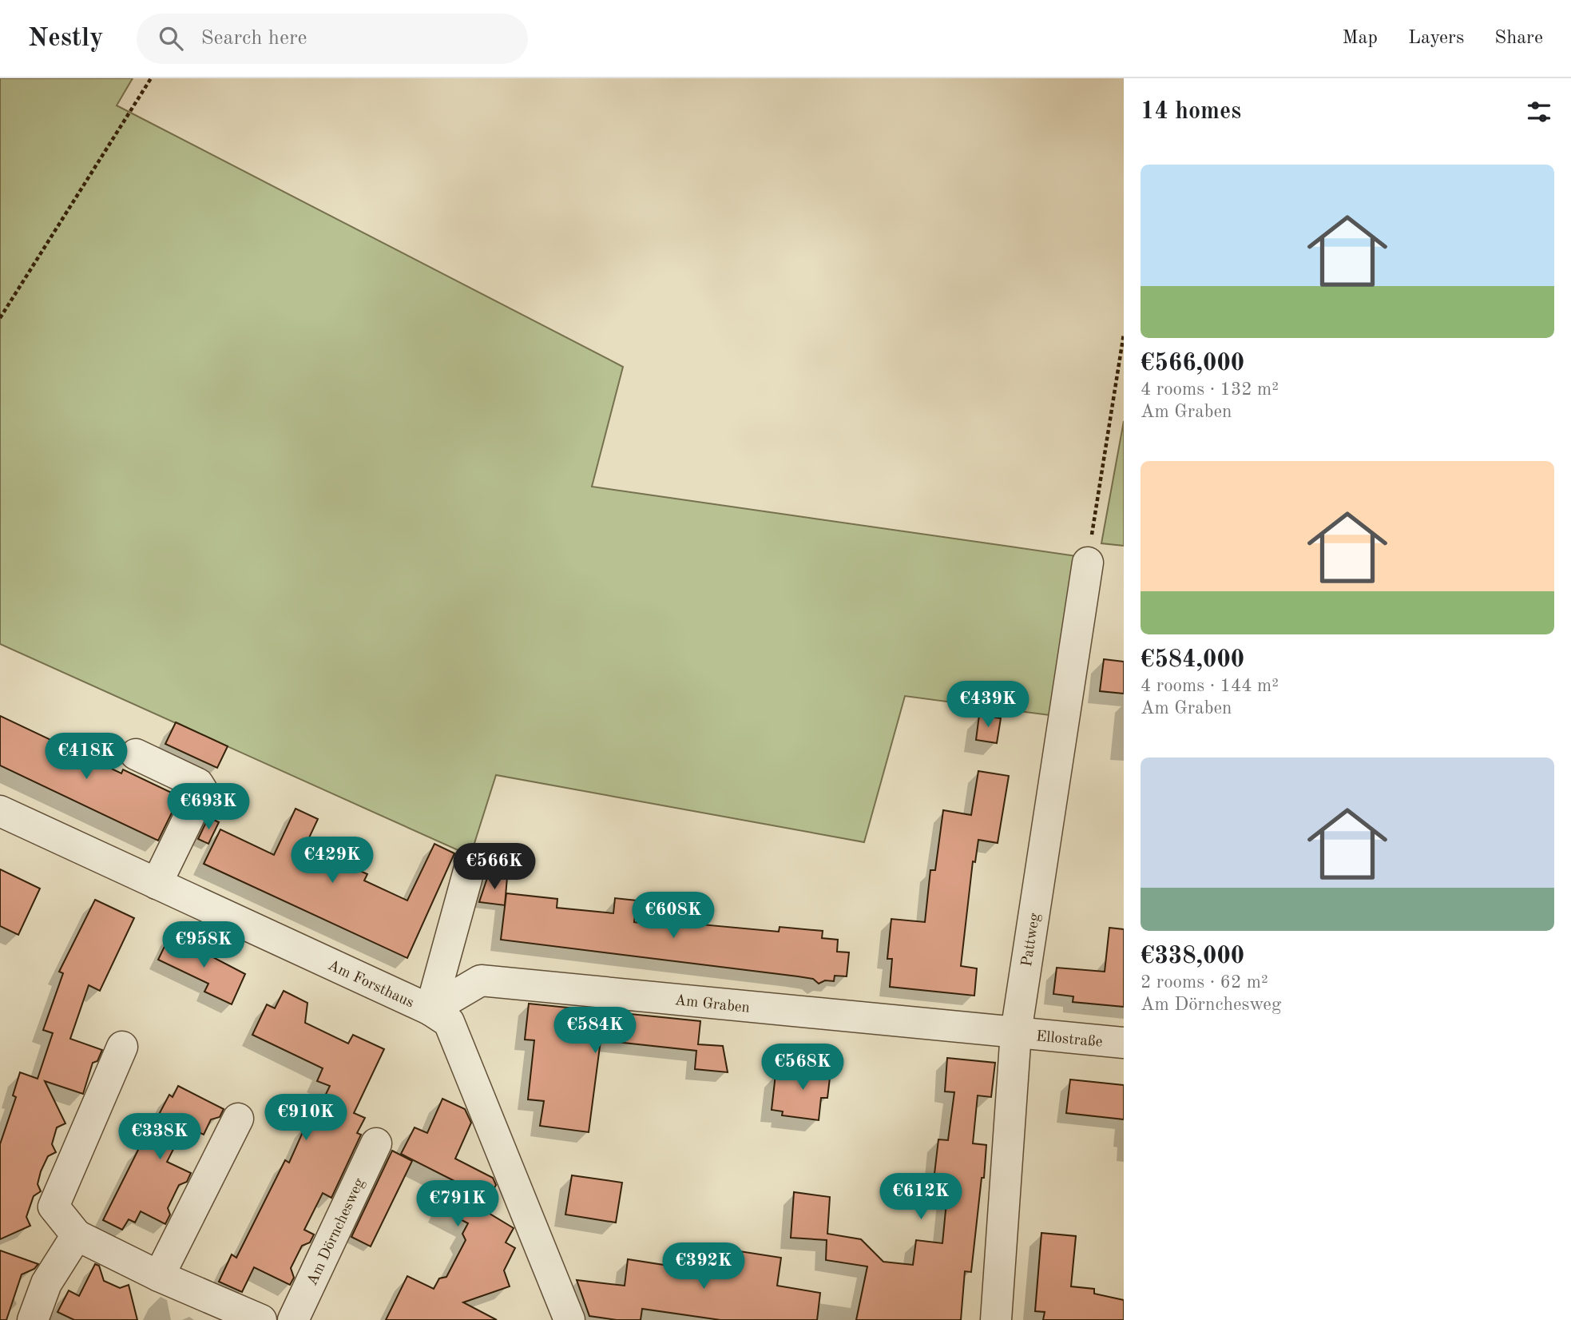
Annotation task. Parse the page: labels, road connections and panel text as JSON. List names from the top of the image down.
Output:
{
  "streets": {
    "street": [
      "Pattweg",
      "Am Forsthaus",
      "Am Graben",
      "Ellostraße",
      "Am Dörnchesweg"
    ]
  },
  "crossings": [
    ["Pattweg", "Am Graben"],
    ["Pattweg", "Ellostraße"],
    ["Am Forsthaus", "Am Graben"],
    ["Am Graben", "Ellostraße"]
  ],
  "page": {
    "header": "Nestly",
    "search": "Search here",
    "nav": ["Map", "Layers", "Share"],
    "heading": "14 homes",
    "list": [
      {
        "name": "€566,000",
        "note": "4 rooms · 132 m² · Am Graben"
      },
      {
        "name": "€584,000",
        "note": "4 rooms · 144 m² · Am Graben"
      },
      {
        "name": "€338,000",
        "note": "2 rooms · 62 m² · Am Dörnchesweg"
      }
    ],
    "price": [
      "€439K",
      "€418K",
      "€693K",
      "€429K",
      "€566K",
      "€608K",
      "€958K",
      "€584K",
      "€568K",
      "€910K",
      "€338K",
      "€612K",
      "€791K",
      "€392K"
    ]
  }
}
